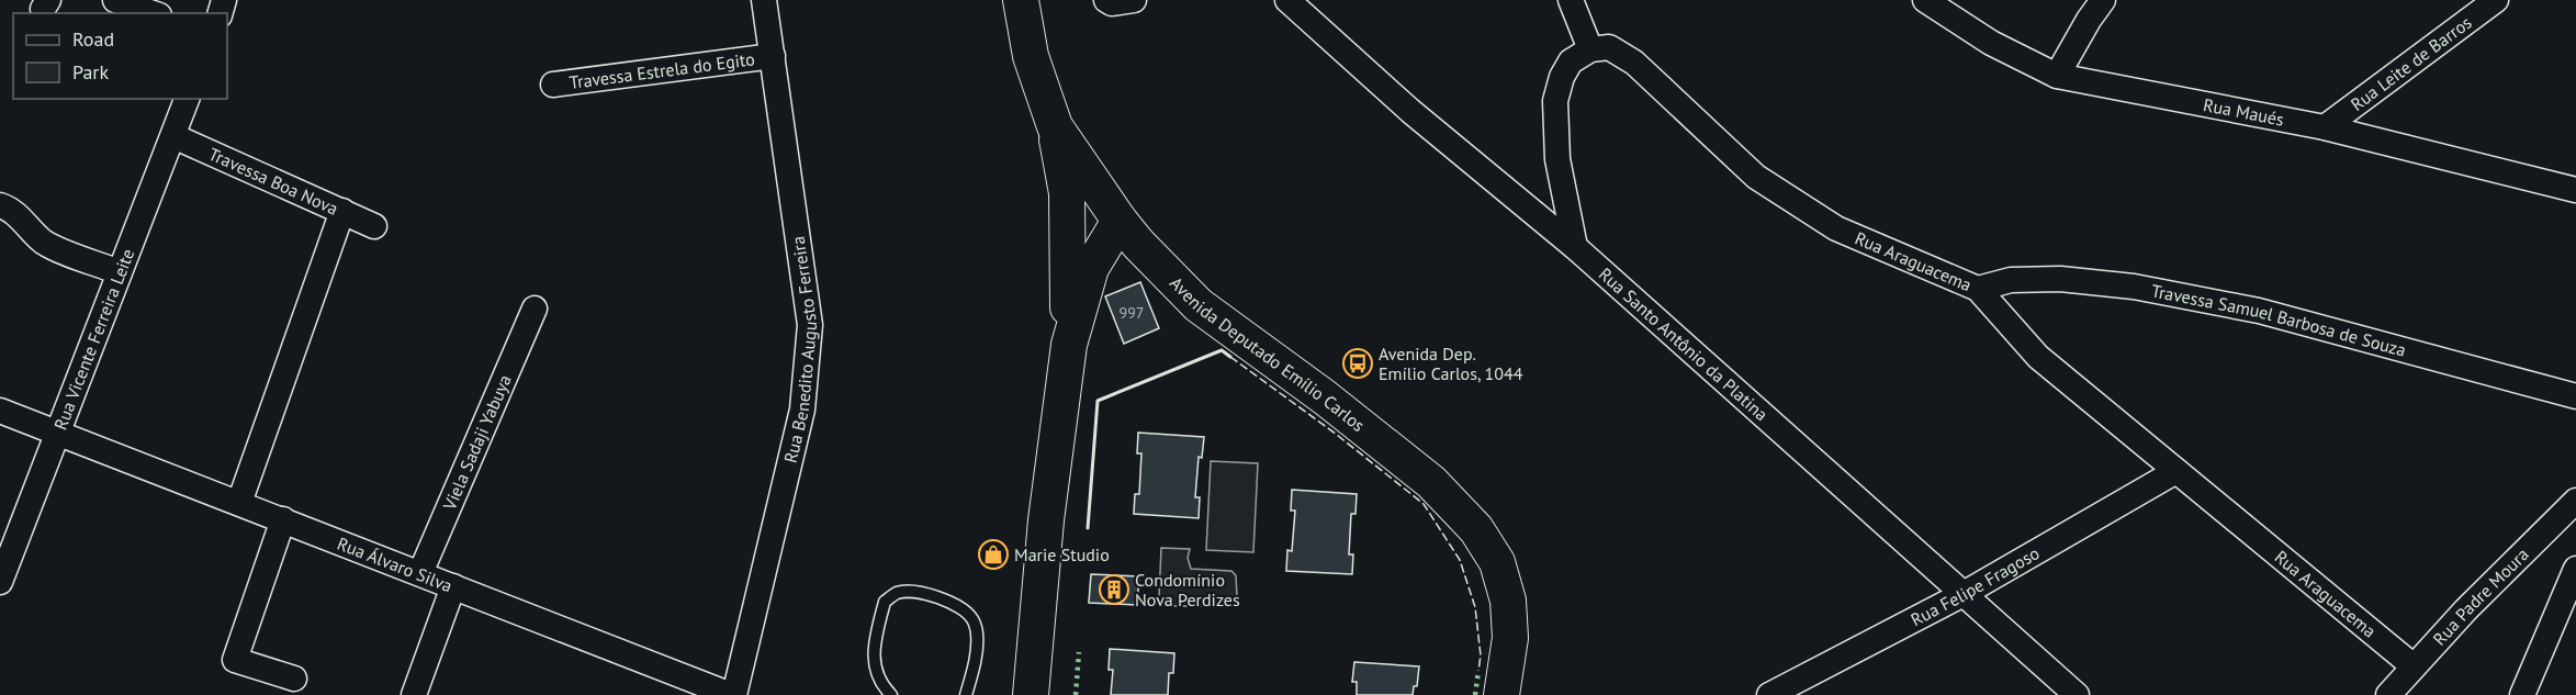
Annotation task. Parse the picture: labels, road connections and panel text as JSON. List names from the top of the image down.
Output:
{
  "streets": {
    "main road": ["Avenida Deputado Emílio Carlos"],
    "street": [
      "Rua Leite de Barros",
      "Travessa Estrela do Egito",
      "Rua Maués",
      "Travessa Boa Nova",
      "Rua Araguacema",
      "Travessa Samuel Barbosa de Souza",
      "Rua Vicente Ferreira Leite",
      "Rua Santo Antônio da Platina",
      "Rua Benedito Augusto Ferreira",
      "Viela Sadaji Yabuya",
      "Rua Álvaro Silva",
      "Rua Felipe Fragoso",
      "Rua Padre Moura"
    ]
  },
  "crossings": [
    ["Rua Leite de Barros", "Rua Maués"],
    ["Travessa Estrela do Egito", "Rua Benedito Augusto Ferreira"],
    ["Travessa Boa Nova", "Rua Vicente Ferreira Leite"],
    ["Rua Araguacema", "Travessa Samuel Barbosa de Souza"],
    ["Rua Araguacema", "Rua Felipe Fragoso"],
    ["Rua Araguacema", "Rua Padre Moura"],
    ["Rua Vicente Ferreira Leite", "Rua Álvaro Silva"],
    ["Rua Santo Antônio da Platina", "Rua Felipe Fragoso"],
    ["Rua Benedito Augusto Ferreira", "Rua Álvaro Silva"],
    ["Viela Sadaji Yabuya", "Rua Álvaro Silva"]
  ],
  "places": {
    "bus stop": ["Avenida Dep. Emílio Carlos, 1044"],
    "shop": ["Marie Studio"],
    "building": ["Condomínio Nova Perdizes"]
  },
  "house_numbers": ["997"],
  "legend": ["Road", "Park"]
}
